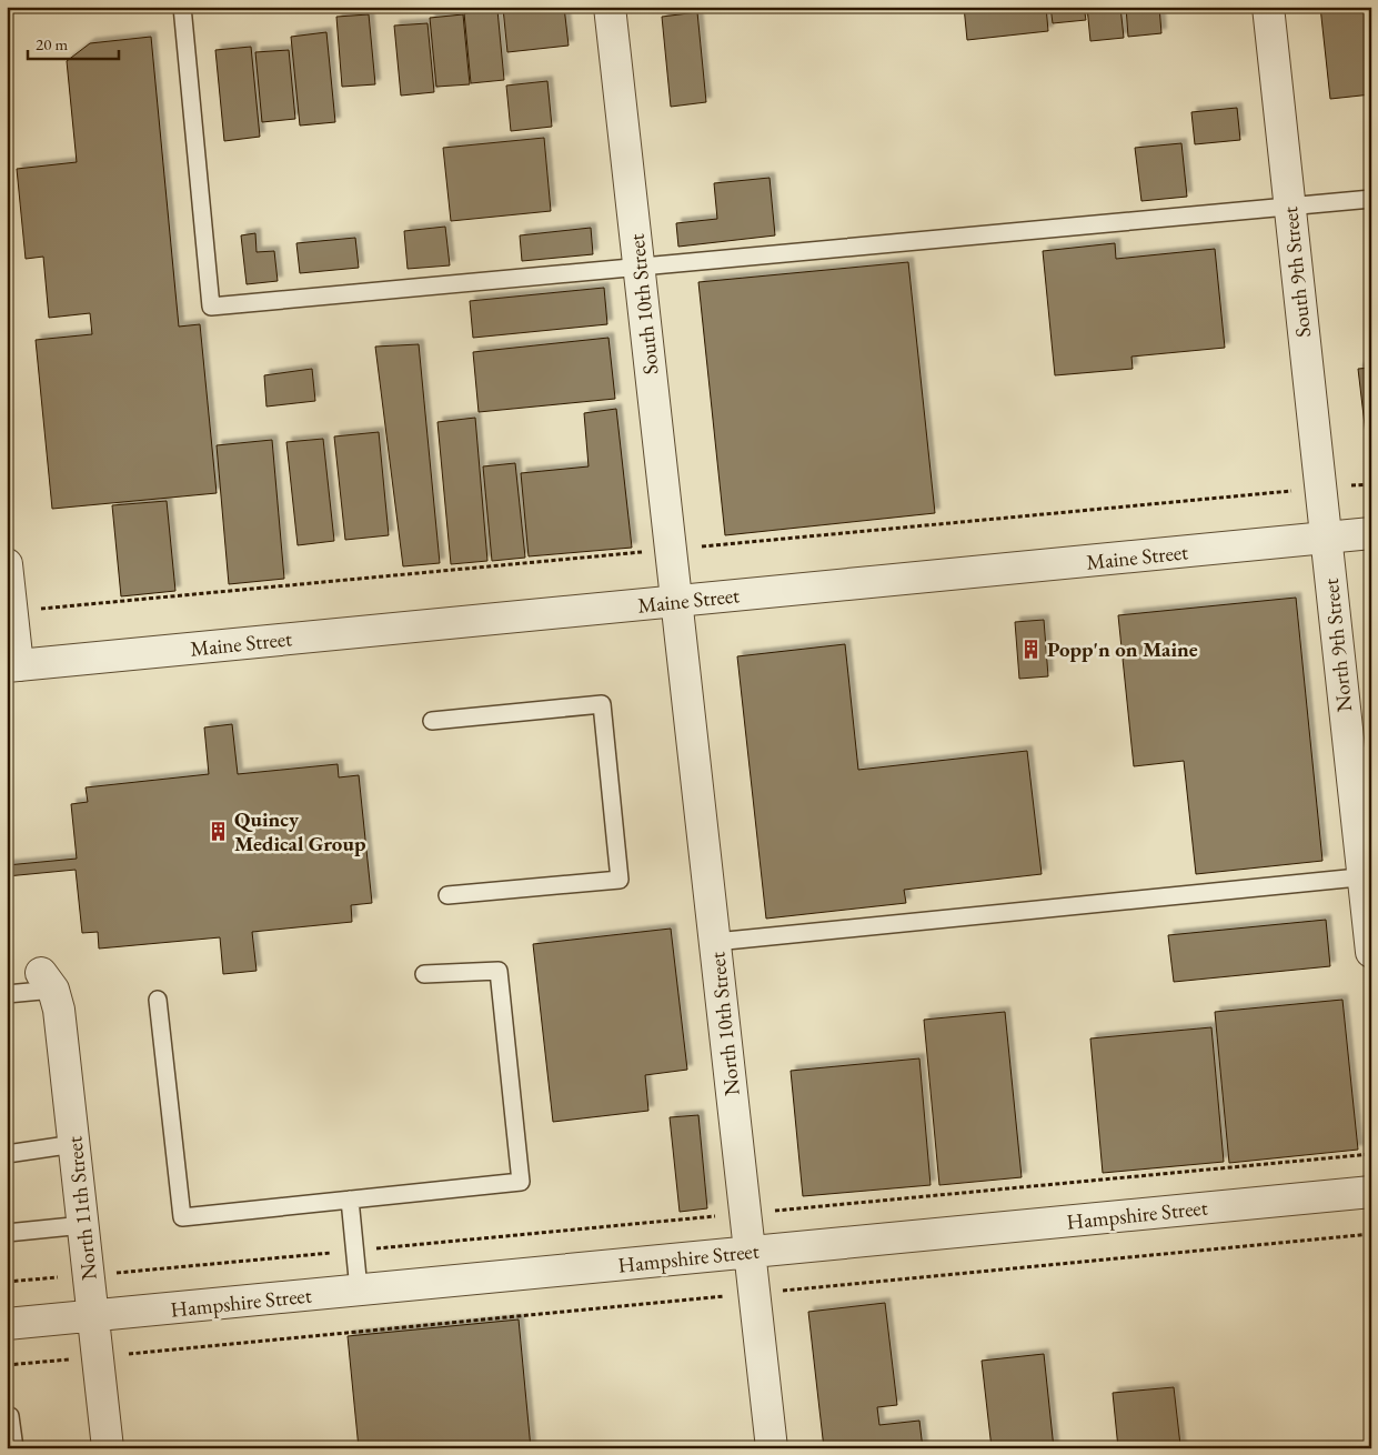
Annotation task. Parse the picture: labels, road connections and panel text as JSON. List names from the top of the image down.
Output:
{
  "streets": {
    "street": [
      "South 9th Street",
      "South 10th Street",
      "Maine Street",
      "North 9th Street",
      "North 10th Street",
      "North 11th Street",
      "Hampshire Street"
    ]
  },
  "crossings": [
    ["South 9th Street", "Maine Street"],
    ["South 9th Street", "North 9th Street"],
    ["South 10th Street", "Maine Street"],
    ["South 10th Street", "North 10th Street"],
    ["Maine Street", "North 9th Street"],
    ["Maine Street", "North 10th Street"],
    ["North 10th Street", "Hampshire Street"],
    ["North 11th Street", "Hampshire Street"]
  ],
  "places": {
    "building": ["Popp'n on Maine", "Quincy Medical Group"]
  },
  "scale_bar": "20 m"
}
